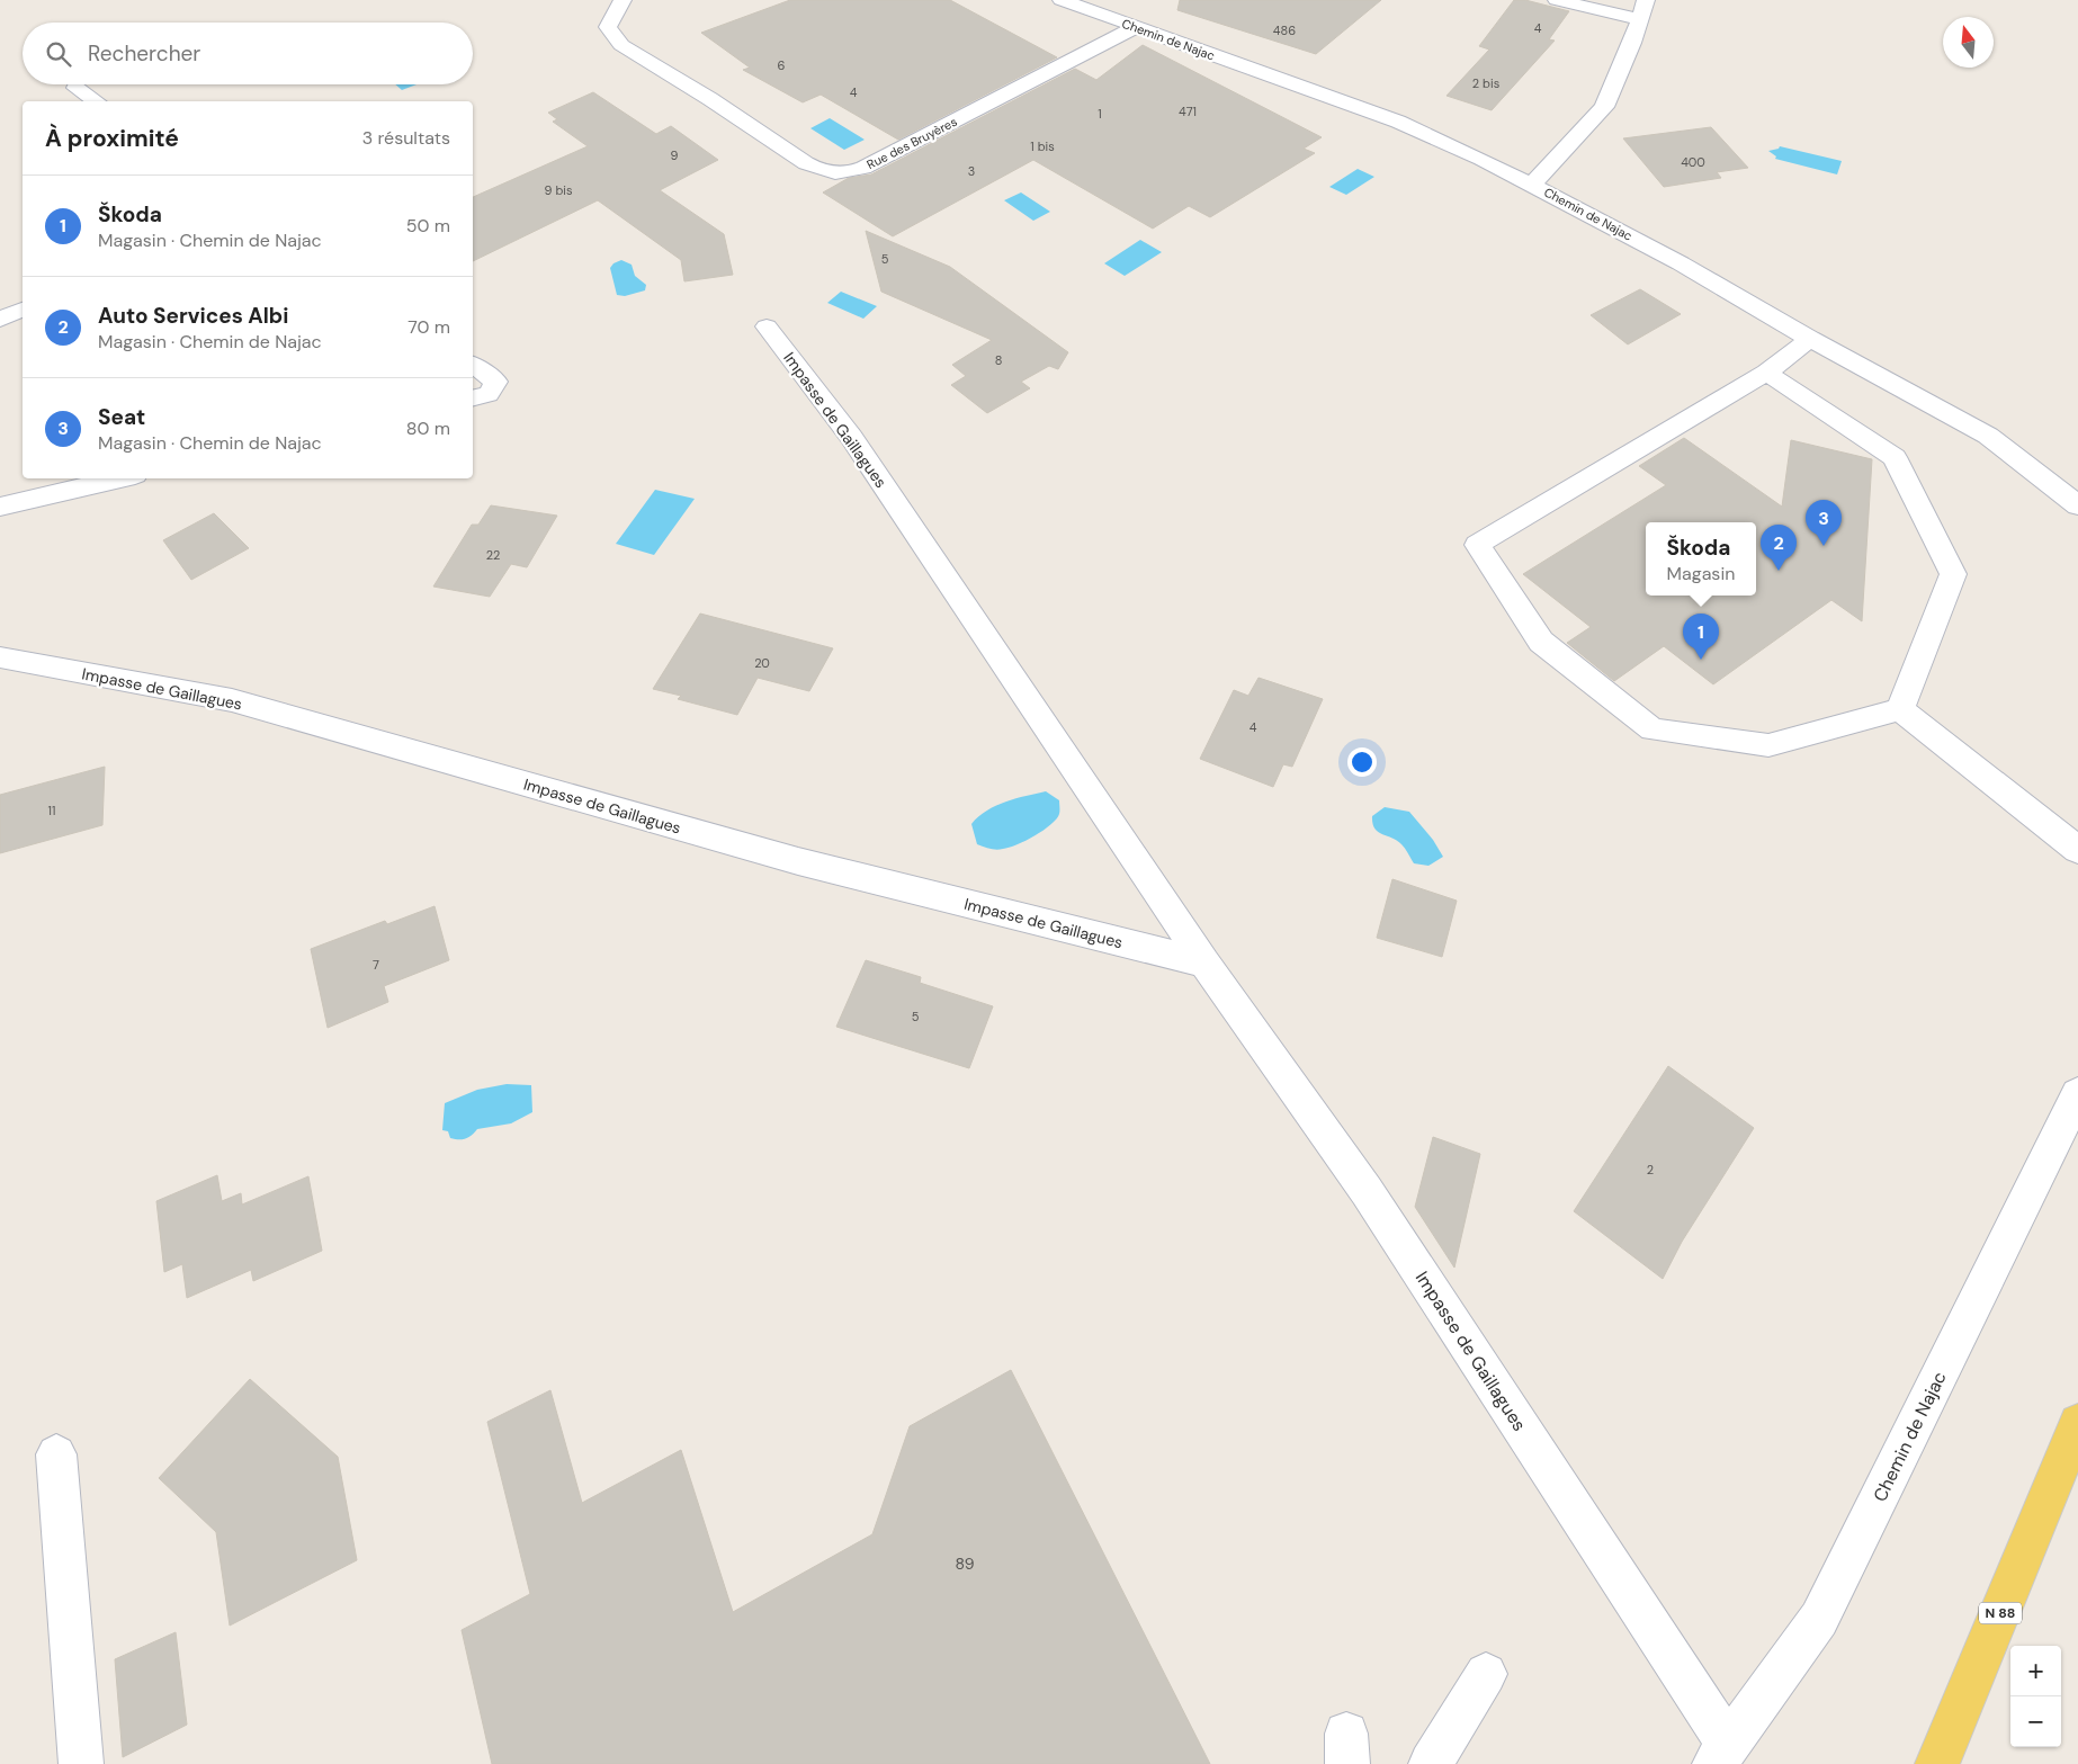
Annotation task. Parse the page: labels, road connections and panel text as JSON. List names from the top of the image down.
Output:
{
  "streets": {
    "main road": ["N 88"],
    "street": ["Chemin de Najac", "Rue des Bruyères", "Impasse de Gaillagues"]
  },
  "crossings": [
    ["Chemin de Najac", "Rue des Bruyères"],
    ["Chemin de Najac", "Impasse de Gaillagues"]
  ],
  "house_numbers": [
    "4",
    "486",
    "6",
    "2 bis",
    "4",
    "471",
    "1",
    "1 bis",
    "9",
    "400",
    "3",
    "9 bis",
    "5",
    "8",
    "22",
    "20",
    "4",
    "11",
    "7",
    "5",
    "2",
    "89"
  ],
  "north": "top",
  "page": {
    "search": "Rechercher",
    "heading": ["À proximité", "3 résultats"],
    "list": [
      {
        "mark": "1",
        "name": "Škoda",
        "note": "Magasin · Chemin de Najac",
        "value": "50 m"
      },
      {
        "mark": "2",
        "name": "Auto Services Albi",
        "note": "Magasin · Chemin de Najac",
        "value": "70 m"
      },
      {
        "mark": "3",
        "name": "Seat",
        "note": "Magasin · Chemin de Najac",
        "value": "80 m"
      }
    ],
    "pins": ["3", "2", "1"],
    "popup": ["Škoda", "Magasin"],
    "map_buttons": ["+", "−"]
  }
}
